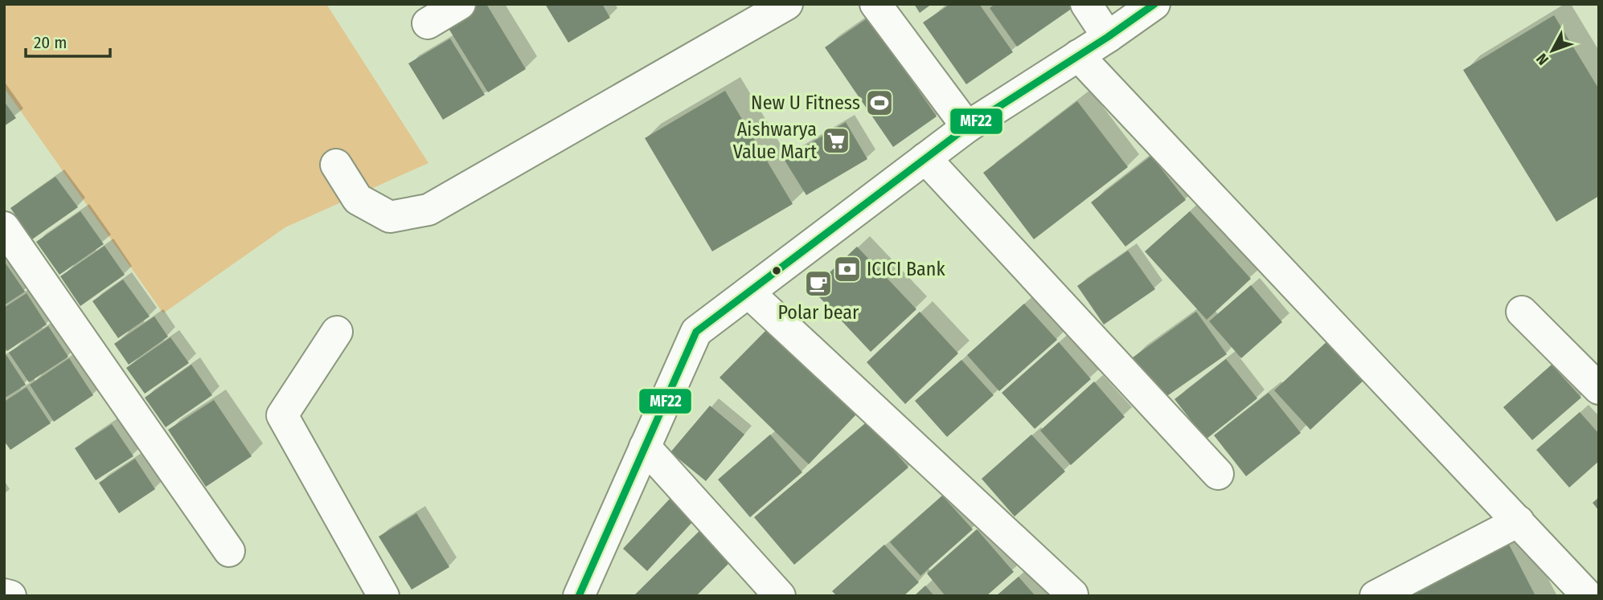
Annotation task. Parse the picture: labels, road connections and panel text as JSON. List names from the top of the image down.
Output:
{
  "places": {
    "sports": ["New U Fitness"],
    "supermarket": ["Aishwarya Value Mart"],
    "bank": ["ICICI Bank"],
    "cafe": ["Polar bear"]
  },
  "lines": ["transit line MF22"],
  "scale_bar": "20 m",
  "north": "bottom left"
}
